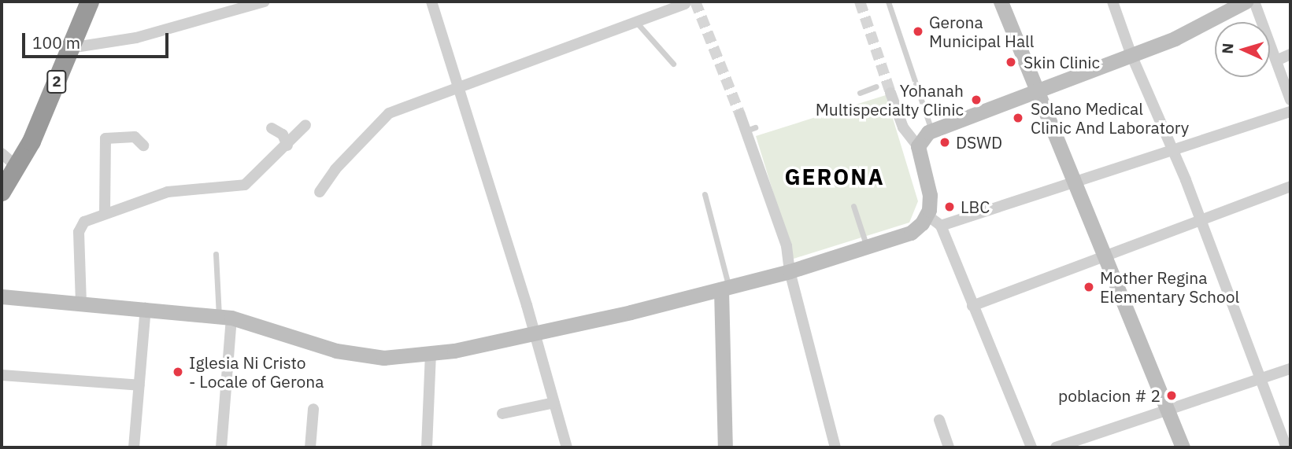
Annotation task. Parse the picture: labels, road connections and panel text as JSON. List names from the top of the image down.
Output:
{
  "streets": {
    "highway": ["2"]
  },
  "districts": ["GERONA"],
  "places": [
    "Gerona Municipal Hall",
    "Skin Clinic",
    "Yohanah Multispecialty Clinic",
    "Solano Medical Clinic And Laboratory",
    "DSWD",
    "LBC",
    "Mother Regina Elementary School",
    "Iglesia Ni Cristo - Locale of Gerona",
    "poblacion # 2"
  ],
  "scale_bar": "100 m",
  "north": "left"
}
